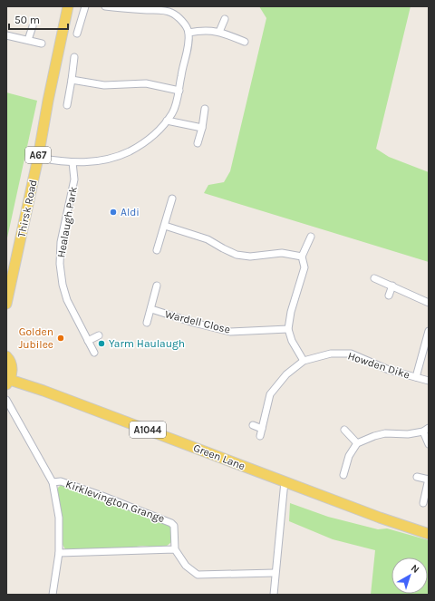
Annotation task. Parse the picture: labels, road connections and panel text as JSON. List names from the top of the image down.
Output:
{
  "streets": {
    "main road": [
      "A67",
      "Thirsk Road",
      "A1044",
      "Green Lane"
    ],
    "street": [
      "Healaugh Park",
      "Wardell Close",
      "Howden Dike",
      "Kirklevington Grange"
    ]
  },
  "places": ["Aldi", "Golden Jubilee", "Yarm Haulaugh"],
  "scale_bar": "50 m",
  "north": "top right"
}
